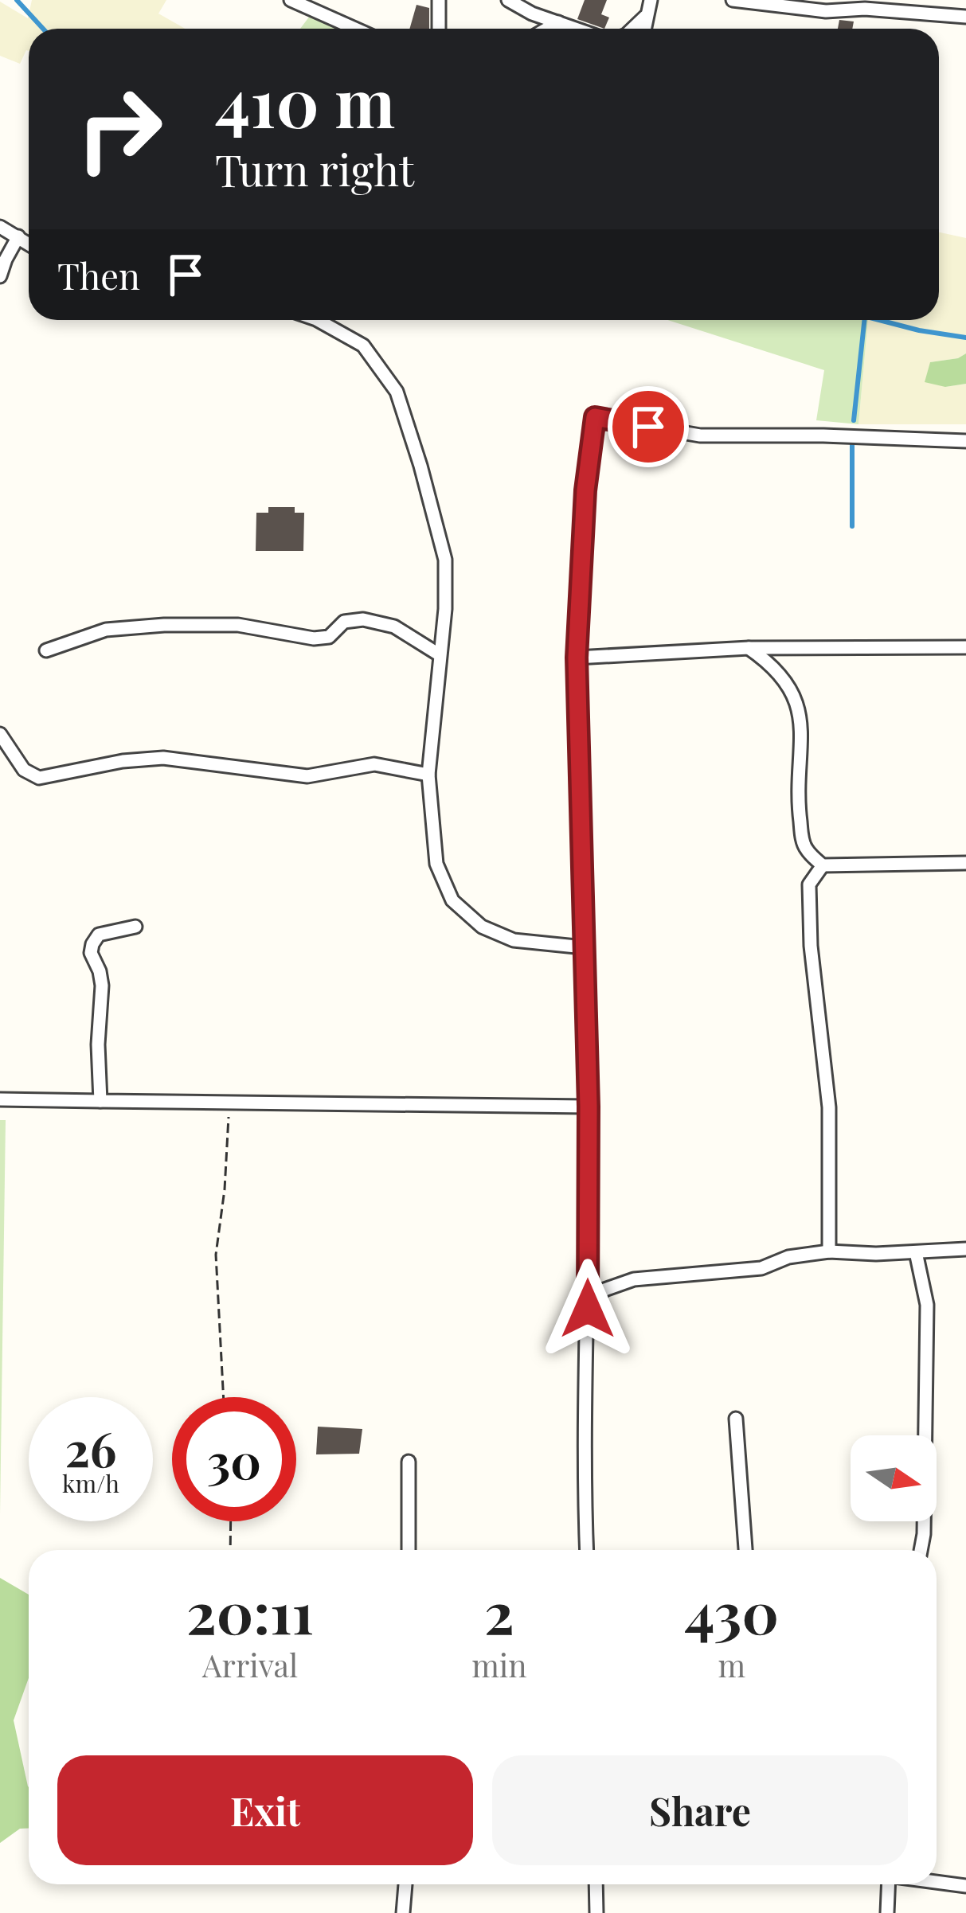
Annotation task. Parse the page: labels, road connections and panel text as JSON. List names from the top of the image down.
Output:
{
  "north": "right",
  "page": {
    "turn": ["410 m", "Turn right"],
    "then": "Then",
    "speed": "26 km/h",
    "limit": "30",
    "eta": [
      "20:11",
      "Arrival",
      "2",
      "min",
      "430",
      "m"
    ],
    "buttons": ["Exit", "Share"]
  }
}
